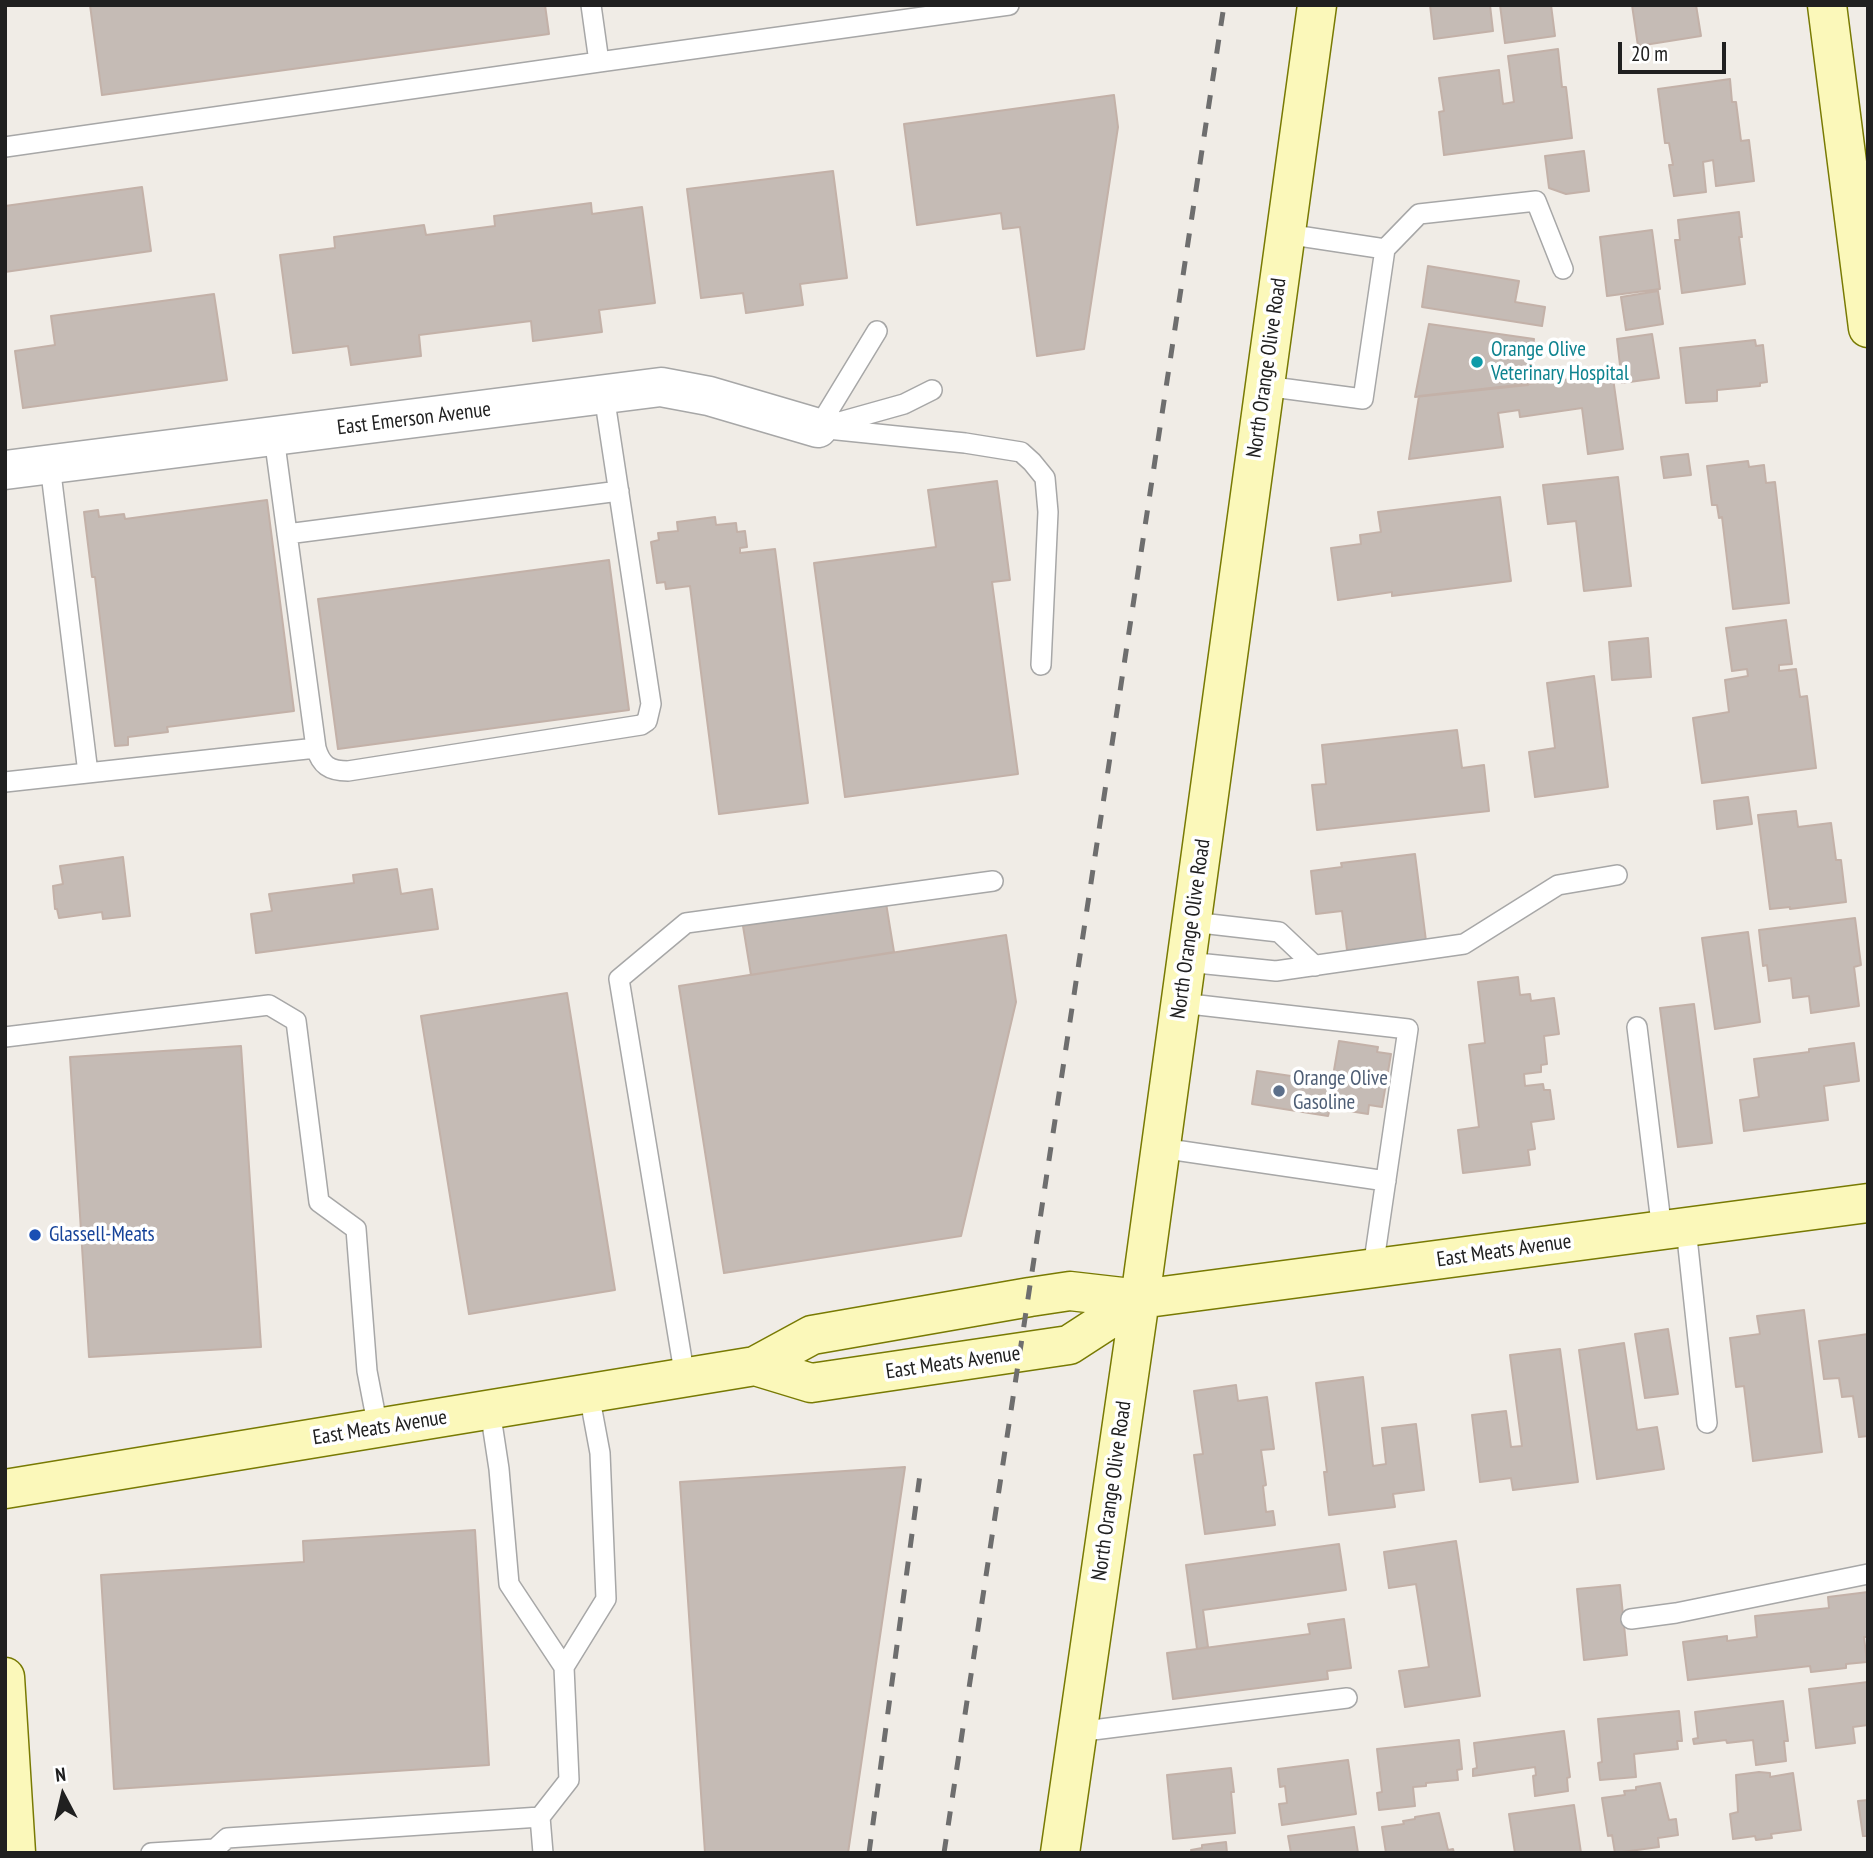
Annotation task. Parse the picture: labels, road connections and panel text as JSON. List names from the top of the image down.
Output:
{
  "streets": {
    "street": ["North Orange Olive Road", "East Emerson Avenue", "East Meats Avenue"]
  },
  "crossings": [
    ["North Orange Olive Road", "East Meats Avenue"]
  ],
  "places": ["Orange Olive Veterinary Hospital", "Orange Olive Gasoline", "Glassell-Meats"],
  "scale_bar": "20 m",
  "north": "top"
}
